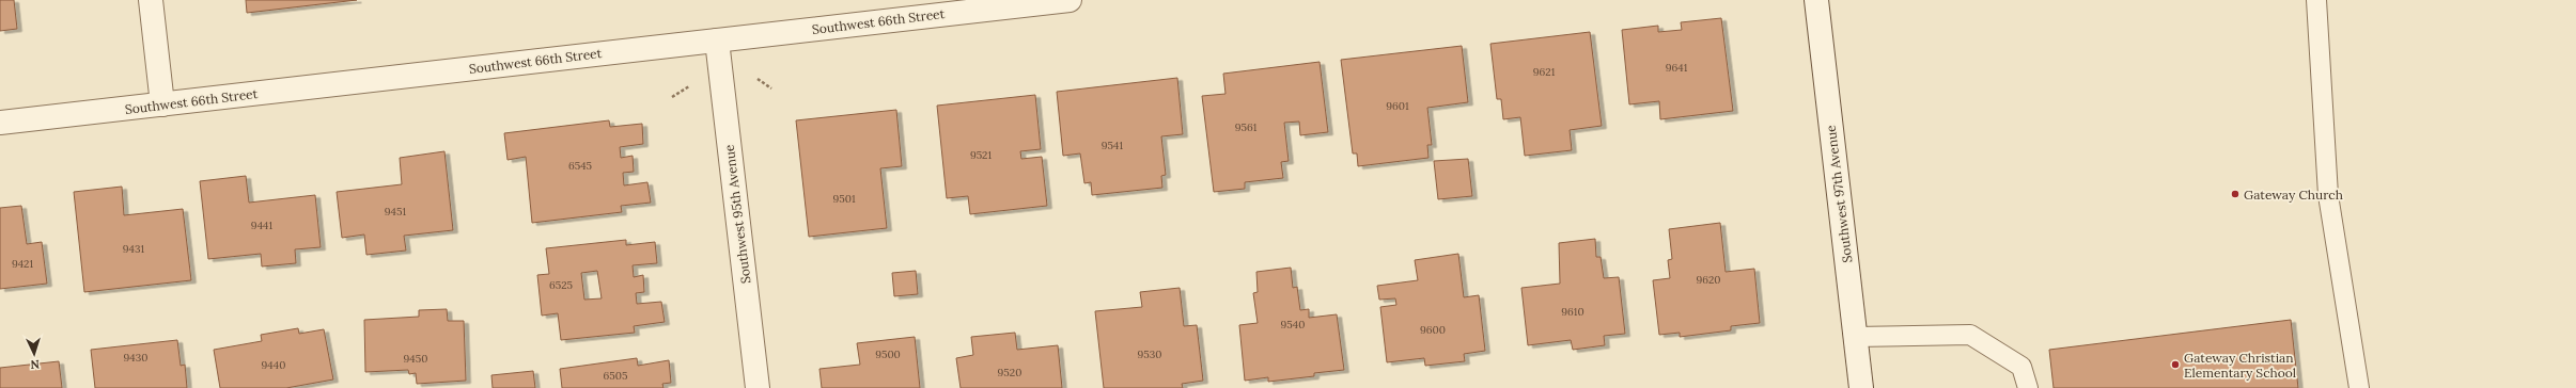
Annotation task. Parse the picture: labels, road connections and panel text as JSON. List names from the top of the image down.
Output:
{
  "streets": {
    "street": ["Southwest 66th Street", "Southwest 97th Avenue", "Southwest 95th Avenue"]
  },
  "crossings": [
    ["Southwest 66th Street", "Southwest 95th Avenue"]
  ],
  "places": ["Gateway Church", "Gateway Christian Elementary School"],
  "house_numbers": [
    "9641",
    "9621",
    "9601",
    "9561",
    "9541",
    "9521",
    "6545",
    "9501",
    "9451",
    "9441",
    "9431",
    "9421",
    "9620",
    "6525",
    "9610",
    "9540",
    "9600",
    "9500",
    "9530",
    "9430",
    "9450",
    "9440",
    "9520",
    "6505"
  ],
  "north": "bottom"
}
